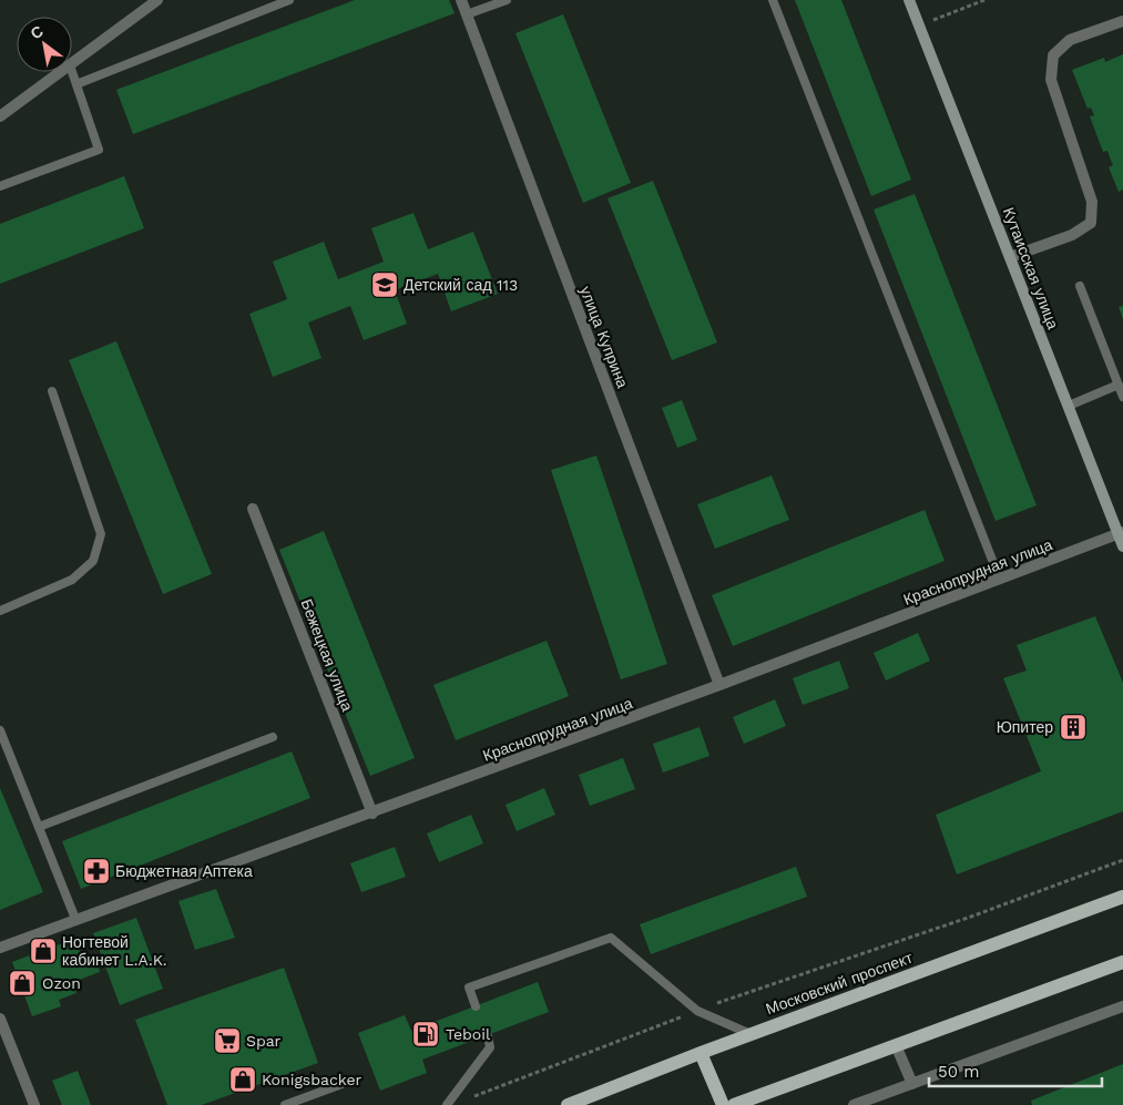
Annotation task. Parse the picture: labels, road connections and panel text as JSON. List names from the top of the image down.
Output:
{
  "streets": {
    "main road": ["Московский проспект"],
    "street": [
      "Кутаисская улица",
      "улица Куприна",
      "Краснопрудная улица",
      "Бежецкая улица"
    ]
  },
  "crossings": [
    ["Кутаисская улица", "Краснопрудная улица"],
    ["улица Куприна", "Краснопрудная улица"],
    ["Краснопрудная улица", "Бежецкая улица"]
  ],
  "places": {
    "school or university": ["Детский сад 113"],
    "building": ["Юпитер"],
    "pharmacy": ["Бюджетная Аптека"],
    "shop": ["Ногтевой кабинет L.A.K.", "Ozon", "Konigsbacker"],
    "fuel station": ["Teboil"],
    "supermarket": ["Spar"]
  },
  "scale_bar": "50 m",
  "north": "top left"
}
